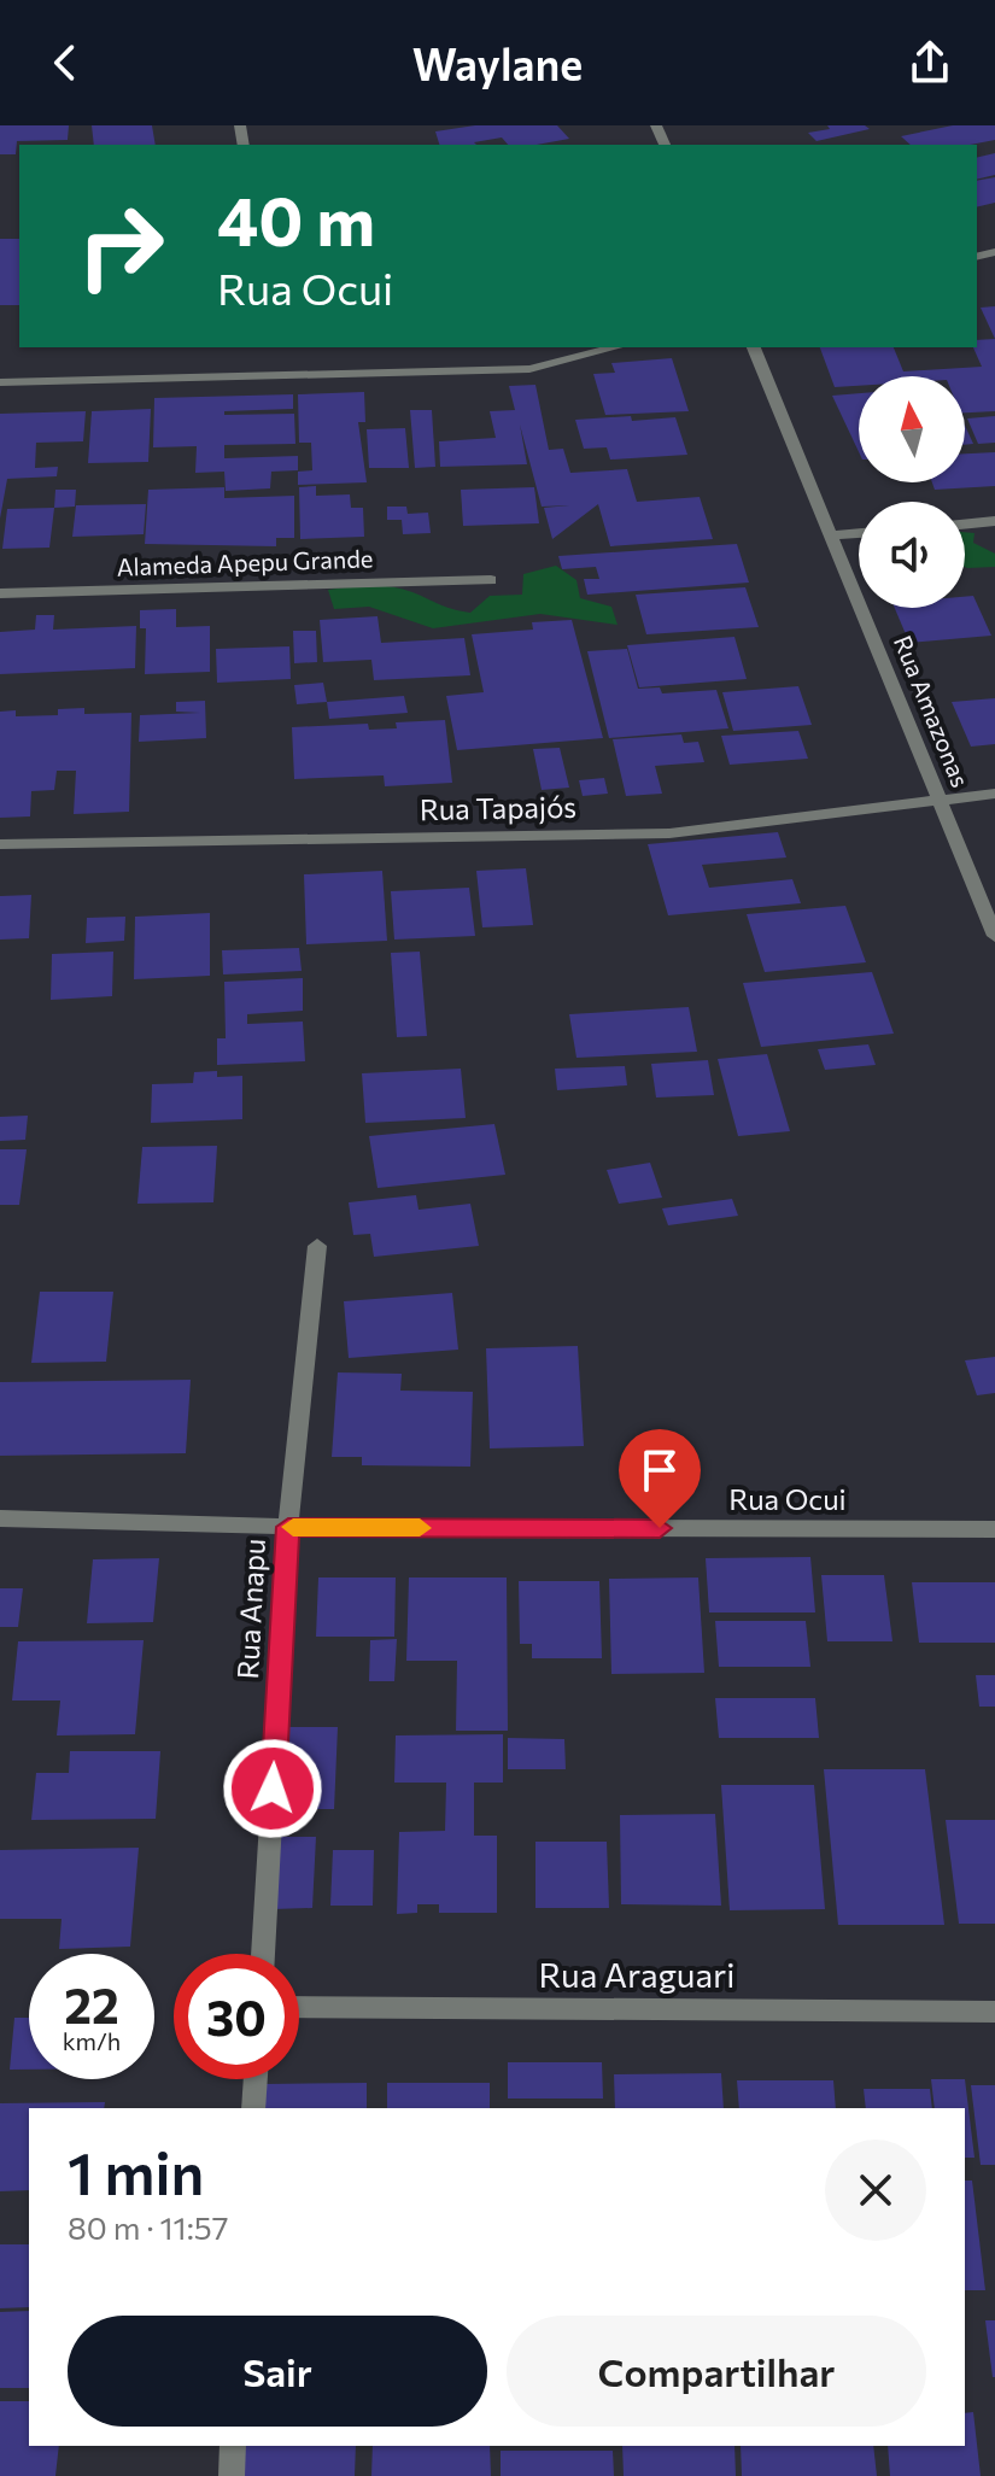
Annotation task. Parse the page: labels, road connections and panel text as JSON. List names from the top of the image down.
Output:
{
  "streets": {
    "street": [
      "Alameda Apepu Grande",
      "Rua Amazonas",
      "Rua Tapajós",
      "Rua Ocui",
      "Rua Anapu",
      "Rua Araguari"
    ]
  },
  "crossings": [
    ["Rua Amazonas", "Rua Tapajós"],
    ["Rua Ocui", "Rua Anapu"]
  ],
  "north": "top",
  "page": {
    "header": "Waylane",
    "turn": ["40 m", "Rua Ocui"],
    "speed": "22 km/h",
    "limit": "30",
    "heading": ["1 min", "80 m · 11:57"],
    "buttons": ["Sair", "Compartilhar"]
  }
}
